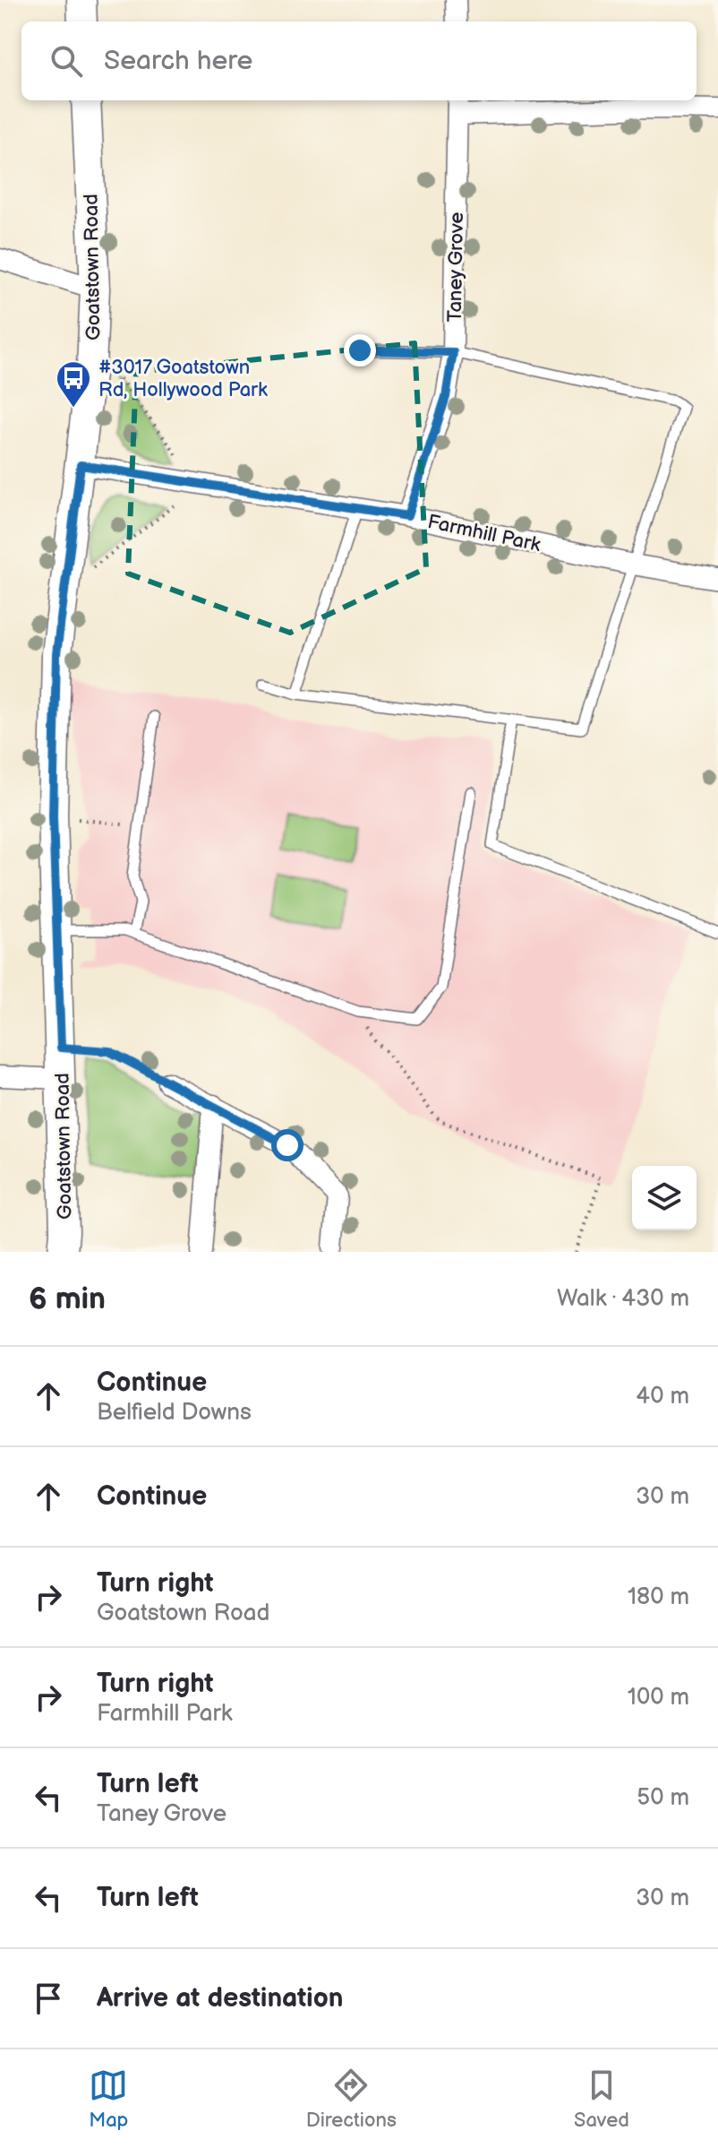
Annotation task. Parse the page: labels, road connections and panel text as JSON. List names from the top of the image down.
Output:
{
  "streets": {
    "main road": ["Goatstown Road"],
    "street": ["Taney Grove", "Farmhill Park"]
  },
  "crossings": [
    ["Goatstown Road", "Farmhill Park"],
    ["Taney Grove", "Farmhill Park"]
  ],
  "places": {
    "bus stop": ["#3017 Goatstown Rd, Hollywood Park"]
  },
  "page": {
    "search": "Search here",
    "heading": ["6 min", "Walk · 430 m"],
    "list": [
      ["Continue", "Belfield Downs", "40 m"],
      ["Continue", "30 m"],
      ["Turn right", "Goatstown Road", "180 m"],
      ["Turn right", "Farmhill Park", "100 m"],
      ["Turn left", "Taney Grove", "50 m"],
      ["Turn left", "30 m"],
      "Arrive at destination"
    ],
    "nav": ["Map", "Directions", "Saved"]
  }
}
